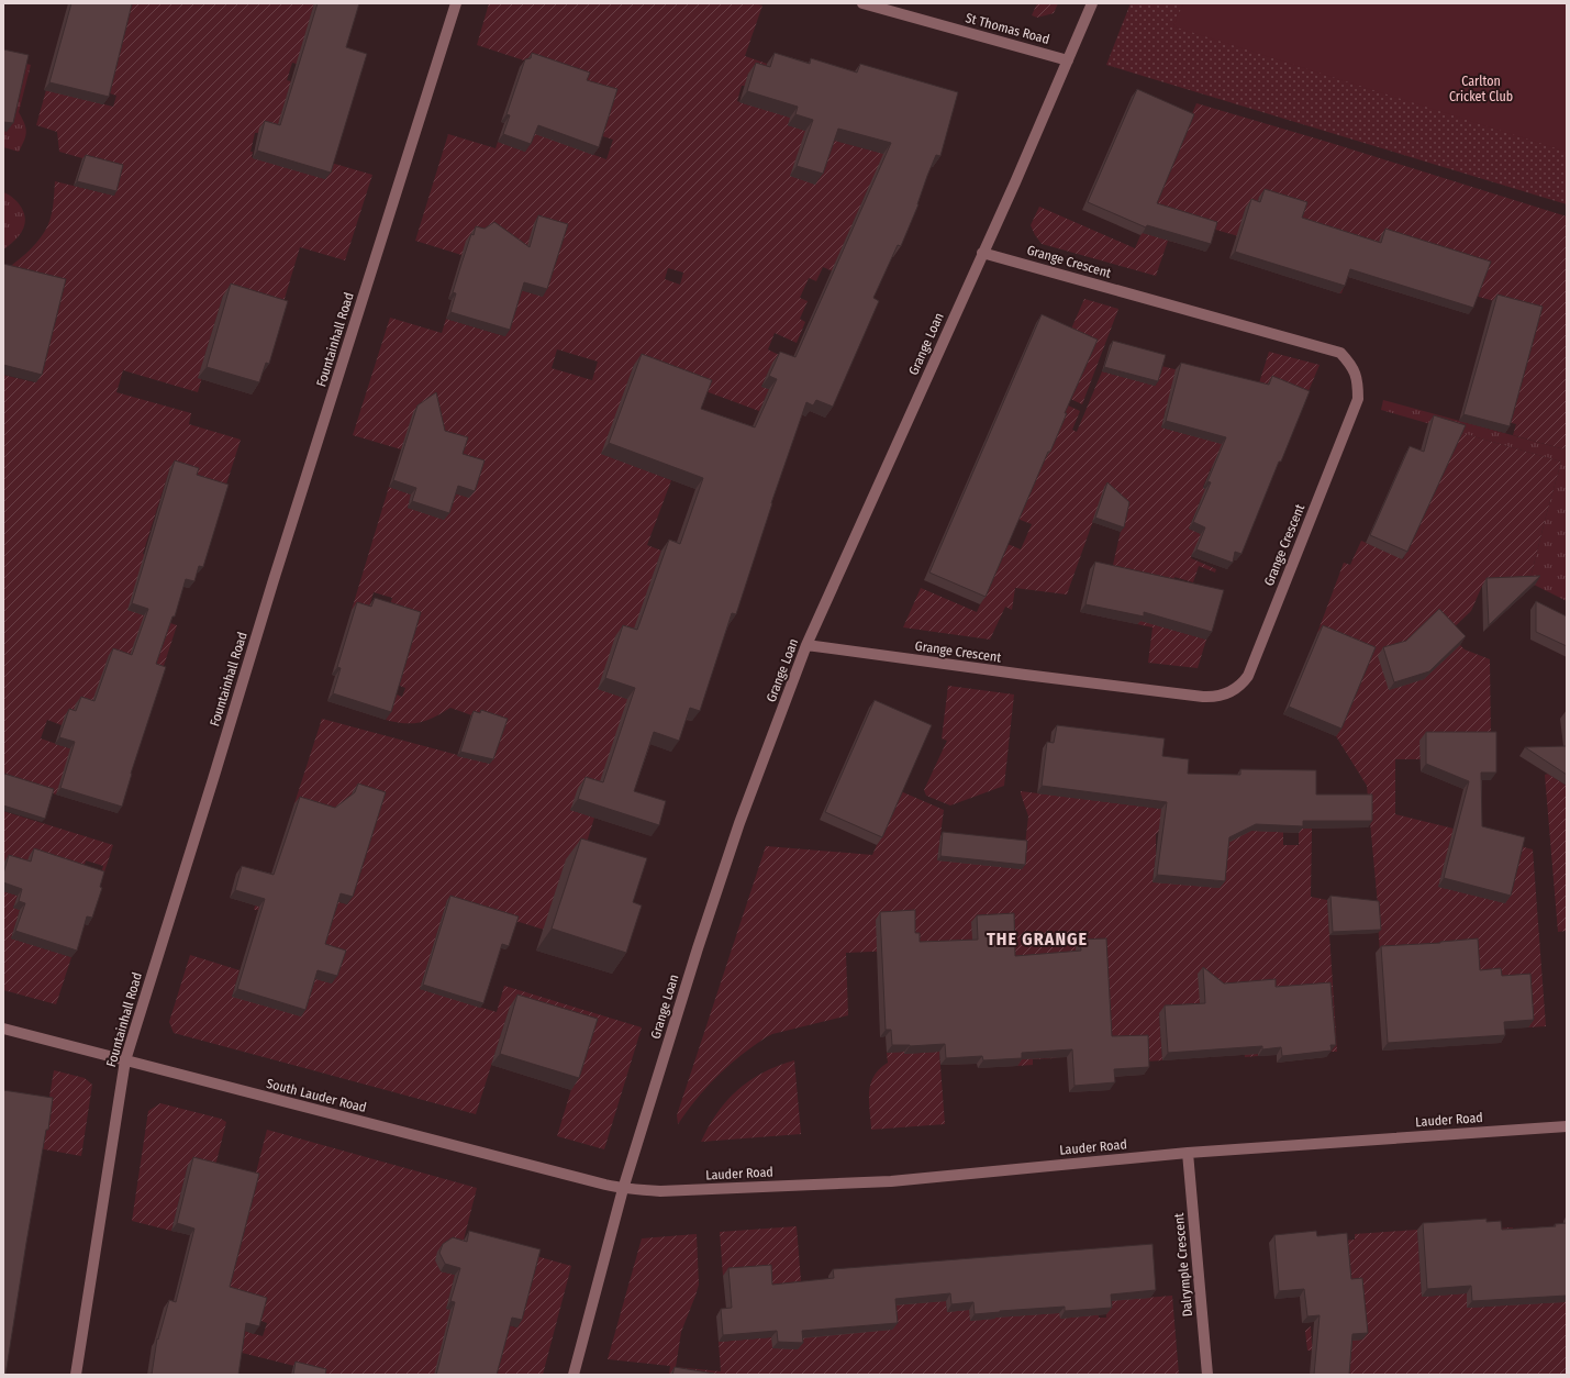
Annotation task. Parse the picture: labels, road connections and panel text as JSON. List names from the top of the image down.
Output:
{
  "streets": {
    "street": [
      "St Thomas Road",
      "Grange Crescent",
      "Fountainhall Road",
      "Grange Loan",
      "South Lauder Road",
      "Lauder Road",
      "Dalrymple Crescent"
    ]
  },
  "crossings": [
    ["St Thomas Road", "Grange Loan"],
    ["Grange Crescent", "Grange Loan"],
    ["Fountainhall Road", "South Lauder Road"],
    ["Grange Loan", "South Lauder Road"],
    ["Grange Loan", "Lauder Road"],
    ["South Lauder Road", "Lauder Road"],
    ["Lauder Road", "Dalrymple Crescent"]
  ],
  "districts": ["THE GRANGE"],
  "parks": ["Carlton Cricket Club"]
}
